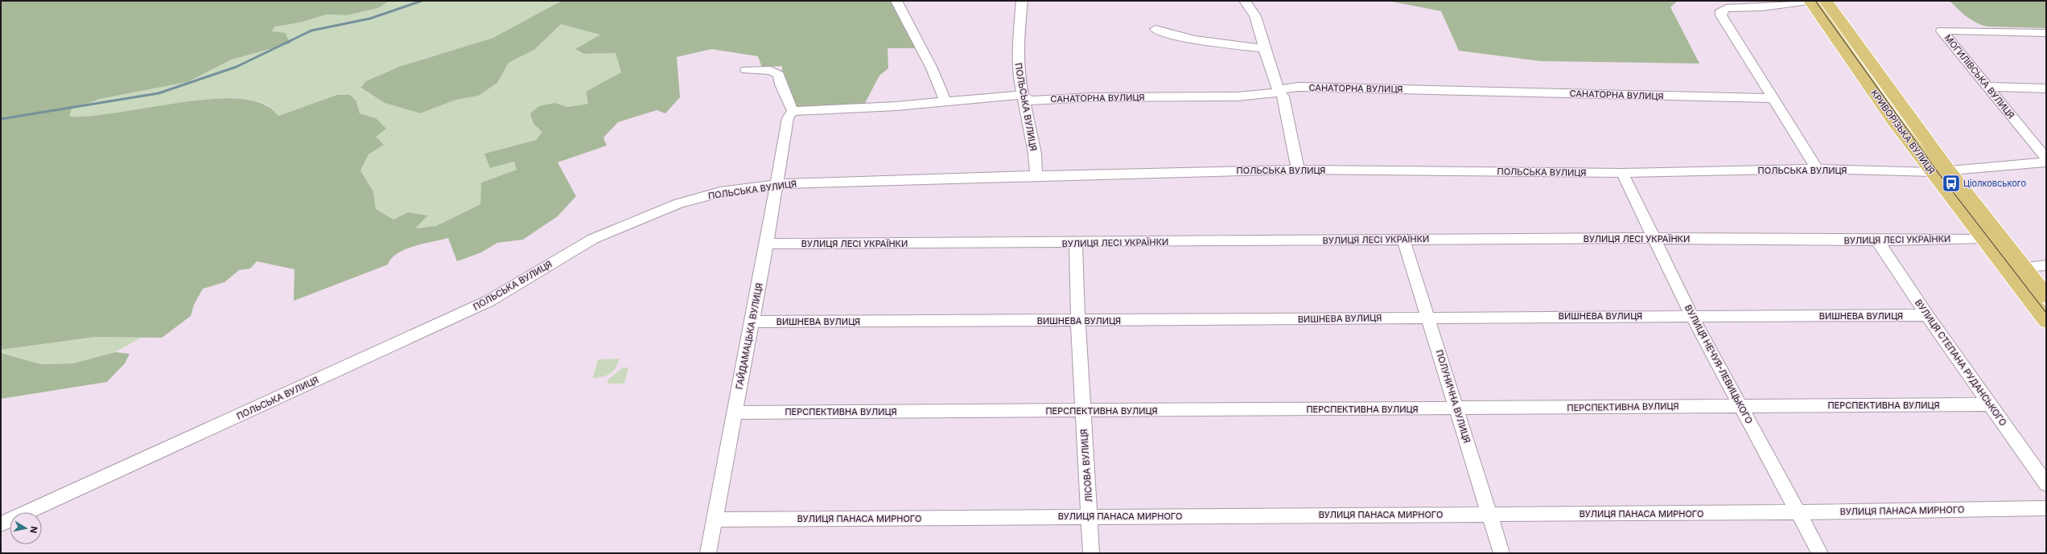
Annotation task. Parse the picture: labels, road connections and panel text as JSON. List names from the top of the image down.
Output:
{
  "streets": {
    "main road": ["КРИВОРІЗЬКА ВУЛИЦЯ"],
    "street": [
      "МОГИЛІВСЬКА ВУЛИЦЯ",
      "САНАТОРНА ВУЛИЦЯ",
      "ПОЛЬСЬКА ВУЛИЦЯ",
      "ВУЛИЦЯ ЛЕСІ УКРАЇНКИ",
      "ВИШНЕВА ВУЛИЦЯ",
      "ГАЙДАМАЦЬКА ВУЛИЦЯ",
      "ВУЛИЦЯ СТЕПАНА РУДАНСЬКОГО",
      "ВУЛИЦЯ НЕЧУЯ-ЛЕВИЦЬКОГО",
      "ПОЛУНИЧНА ВУЛИЦЯ",
      "ПЕРСПЕКТИВНА ВУЛИЦЯ",
      "ЛІСОВА ВУЛИЦЯ",
      "ВУЛИЦЯ ПАНАСА МИРНОГО"
    ]
  },
  "crossings": [
    ["САНАТОРНА ВУЛИЦЯ", "ПОЛЬСЬКА ВУЛИЦЯ"],
    ["САНАТОРНА ВУЛИЦЯ", "ГАЙДАМАЦЬКА ВУЛИЦЯ"],
    ["ПОЛЬСЬКА ВУЛИЦЯ", "КРИВОРІЗЬКА ВУЛИЦЯ"],
    ["ПОЛЬСЬКА ВУЛИЦЯ", "ГАЙДАМАЦЬКА ВУЛИЦЯ"],
    ["ПОЛЬСЬКА ВУЛИЦЯ", "ВУЛИЦЯ НЕЧУЯ-ЛЕВИЦЬКОГО"],
    ["КРИВОРІЗЬКА ВУЛИЦЯ", "ВУЛИЦЯ ЛЕСІ УКРАЇНКИ"],
    ["ВУЛИЦЯ ЛЕСІ УКРАЇНКИ", "ГАЙДАМАЦЬКА ВУЛИЦЯ"],
    ["ВУЛИЦЯ ЛЕСІ УКРАЇНКИ", "ВУЛИЦЯ СТЕПАНА РУДАНСЬКОГО"],
    ["ВУЛИЦЯ ЛЕСІ УКРАЇНКИ", "ВУЛИЦЯ НЕЧУЯ-ЛЕВИЦЬКОГО"],
    ["ВУЛИЦЯ ЛЕСІ УКРАЇНКИ", "ПОЛУНИЧНА ВУЛИЦЯ"],
    ["ВУЛИЦЯ ЛЕСІ УКРАЇНКИ", "ЛІСОВА ВУЛИЦЯ"],
    ["ВИШНЕВА ВУЛИЦЯ", "ГАЙДАМАЦЬКА ВУЛИЦЯ"],
    ["ВИШНЕВА ВУЛИЦЯ", "ВУЛИЦЯ СТЕПАНА РУДАНСЬКОГО"],
    ["ВИШНЕВА ВУЛИЦЯ", "ВУЛИЦЯ НЕЧУЯ-ЛЕВИЦЬКОГО"],
    ["ВИШНЕВА ВУЛИЦЯ", "ПОЛУНИЧНА ВУЛИЦЯ"],
    ["ВИШНЕВА ВУЛИЦЯ", "ЛІСОВА ВУЛИЦЯ"],
    ["ГАЙДАМАЦЬКА ВУЛИЦЯ", "ПЕРСПЕКТИВНА ВУЛИЦЯ"],
    ["ГАЙДАМАЦЬКА ВУЛИЦЯ", "ВУЛИЦЯ ПАНАСА МИРНОГО"],
    ["ВУЛИЦЯ СТЕПАНА РУДАНСЬКОГО", "ПЕРСПЕКТИВНА ВУЛИЦЯ"],
    ["ВУЛИЦЯ НЕЧУЯ-ЛЕВИЦЬКОГО", "ПЕРСПЕКТИВНА ВУЛИЦЯ"],
    ["ВУЛИЦЯ НЕЧУЯ-ЛЕВИЦЬКОГО", "ВУЛИЦЯ ПАНАСА МИРНОГО"],
    ["ПОЛУНИЧНА ВУЛИЦЯ", "ПЕРСПЕКТИВНА ВУЛИЦЯ"],
    ["ПОЛУНИЧНА ВУЛИЦЯ", "ВУЛИЦЯ ПАНАСА МИРНОГО"],
    ["ПЕРСПЕКТИВНА ВУЛИЦЯ", "ЛІСОВА ВУЛИЦЯ"],
    ["ЛІСОВА ВУЛИЦЯ", "ВУЛИЦЯ ПАНАСА МИРНОГО"]
  ],
  "places": {
    "bus stop": ["Ціолковського"]
  },
  "north": "right"
}
